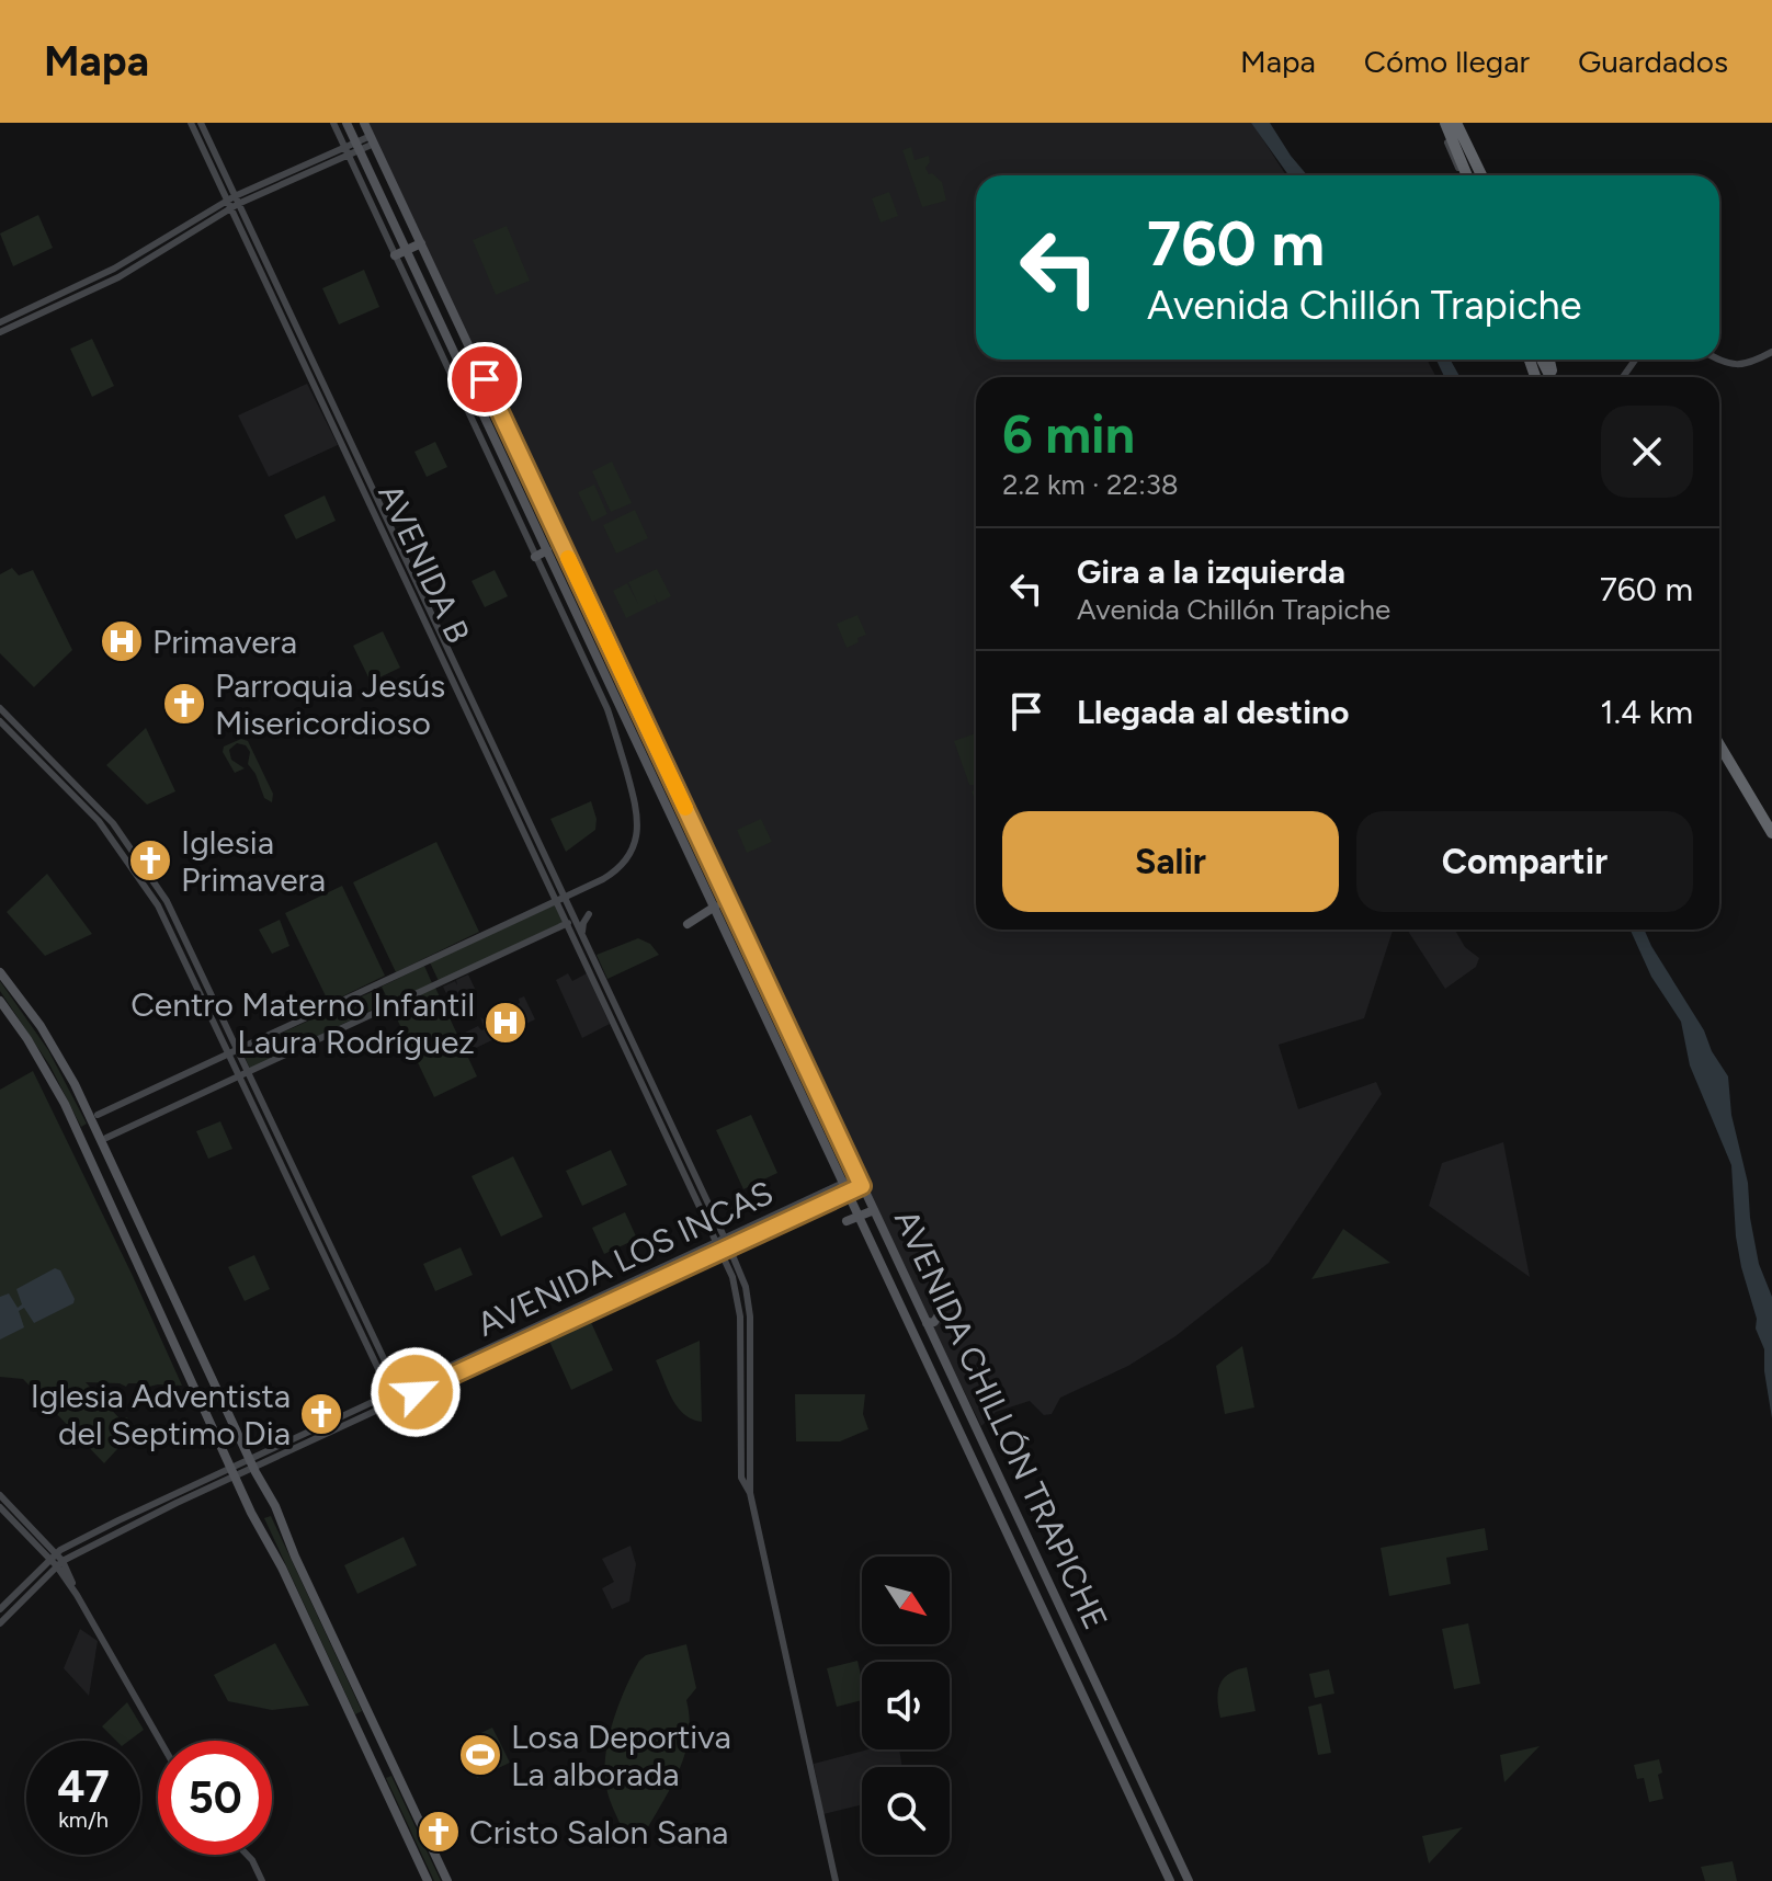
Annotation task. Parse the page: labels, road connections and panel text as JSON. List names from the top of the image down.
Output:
{
  "streets": {
    "main road": ["AVENIDA CHILLÓN TRAPICHE"],
    "street": ["AVENIDA B", "AVENIDA LOS INCAS"]
  },
  "crossings": [
    ["AVENIDA B", "AVENIDA LOS INCAS"],
    ["AVENIDA LOS INCAS", "AVENIDA CHILLÓN TRAPICHE"]
  ],
  "places": {
    "hospital": ["Primavera", "Centro Materno Infantil Laura Rodríguez"],
    "church": [
      "Parroquia Jesús Misericordioso",
      "Iglesia Primavera",
      "Iglesia Adventista del Septimo Dia",
      "Cristo Salon Sana"
    ],
    "sports": ["Losa Deportiva La alborada"]
  },
  "north": "bottom right",
  "page": {
    "header": "Mapa",
    "nav": ["Mapa", "Cómo llegar", "Guardados"],
    "turn": ["760 m", "Avenida Chillón Trapiche"],
    "heading": ["6 min", "2.2 km · 22:38"],
    "list": [
      {
        "name": "Gira a la izquierda",
        "note": "Avenida Chillón Trapiche",
        "value": "760 m"
      },
      {
        "name": "Llegada al destino",
        "value": "1.4 km"
      }
    ],
    "buttons": ["Salir", "Compartir"],
    "speed": "47 km/h",
    "limit": "50"
  }
}
